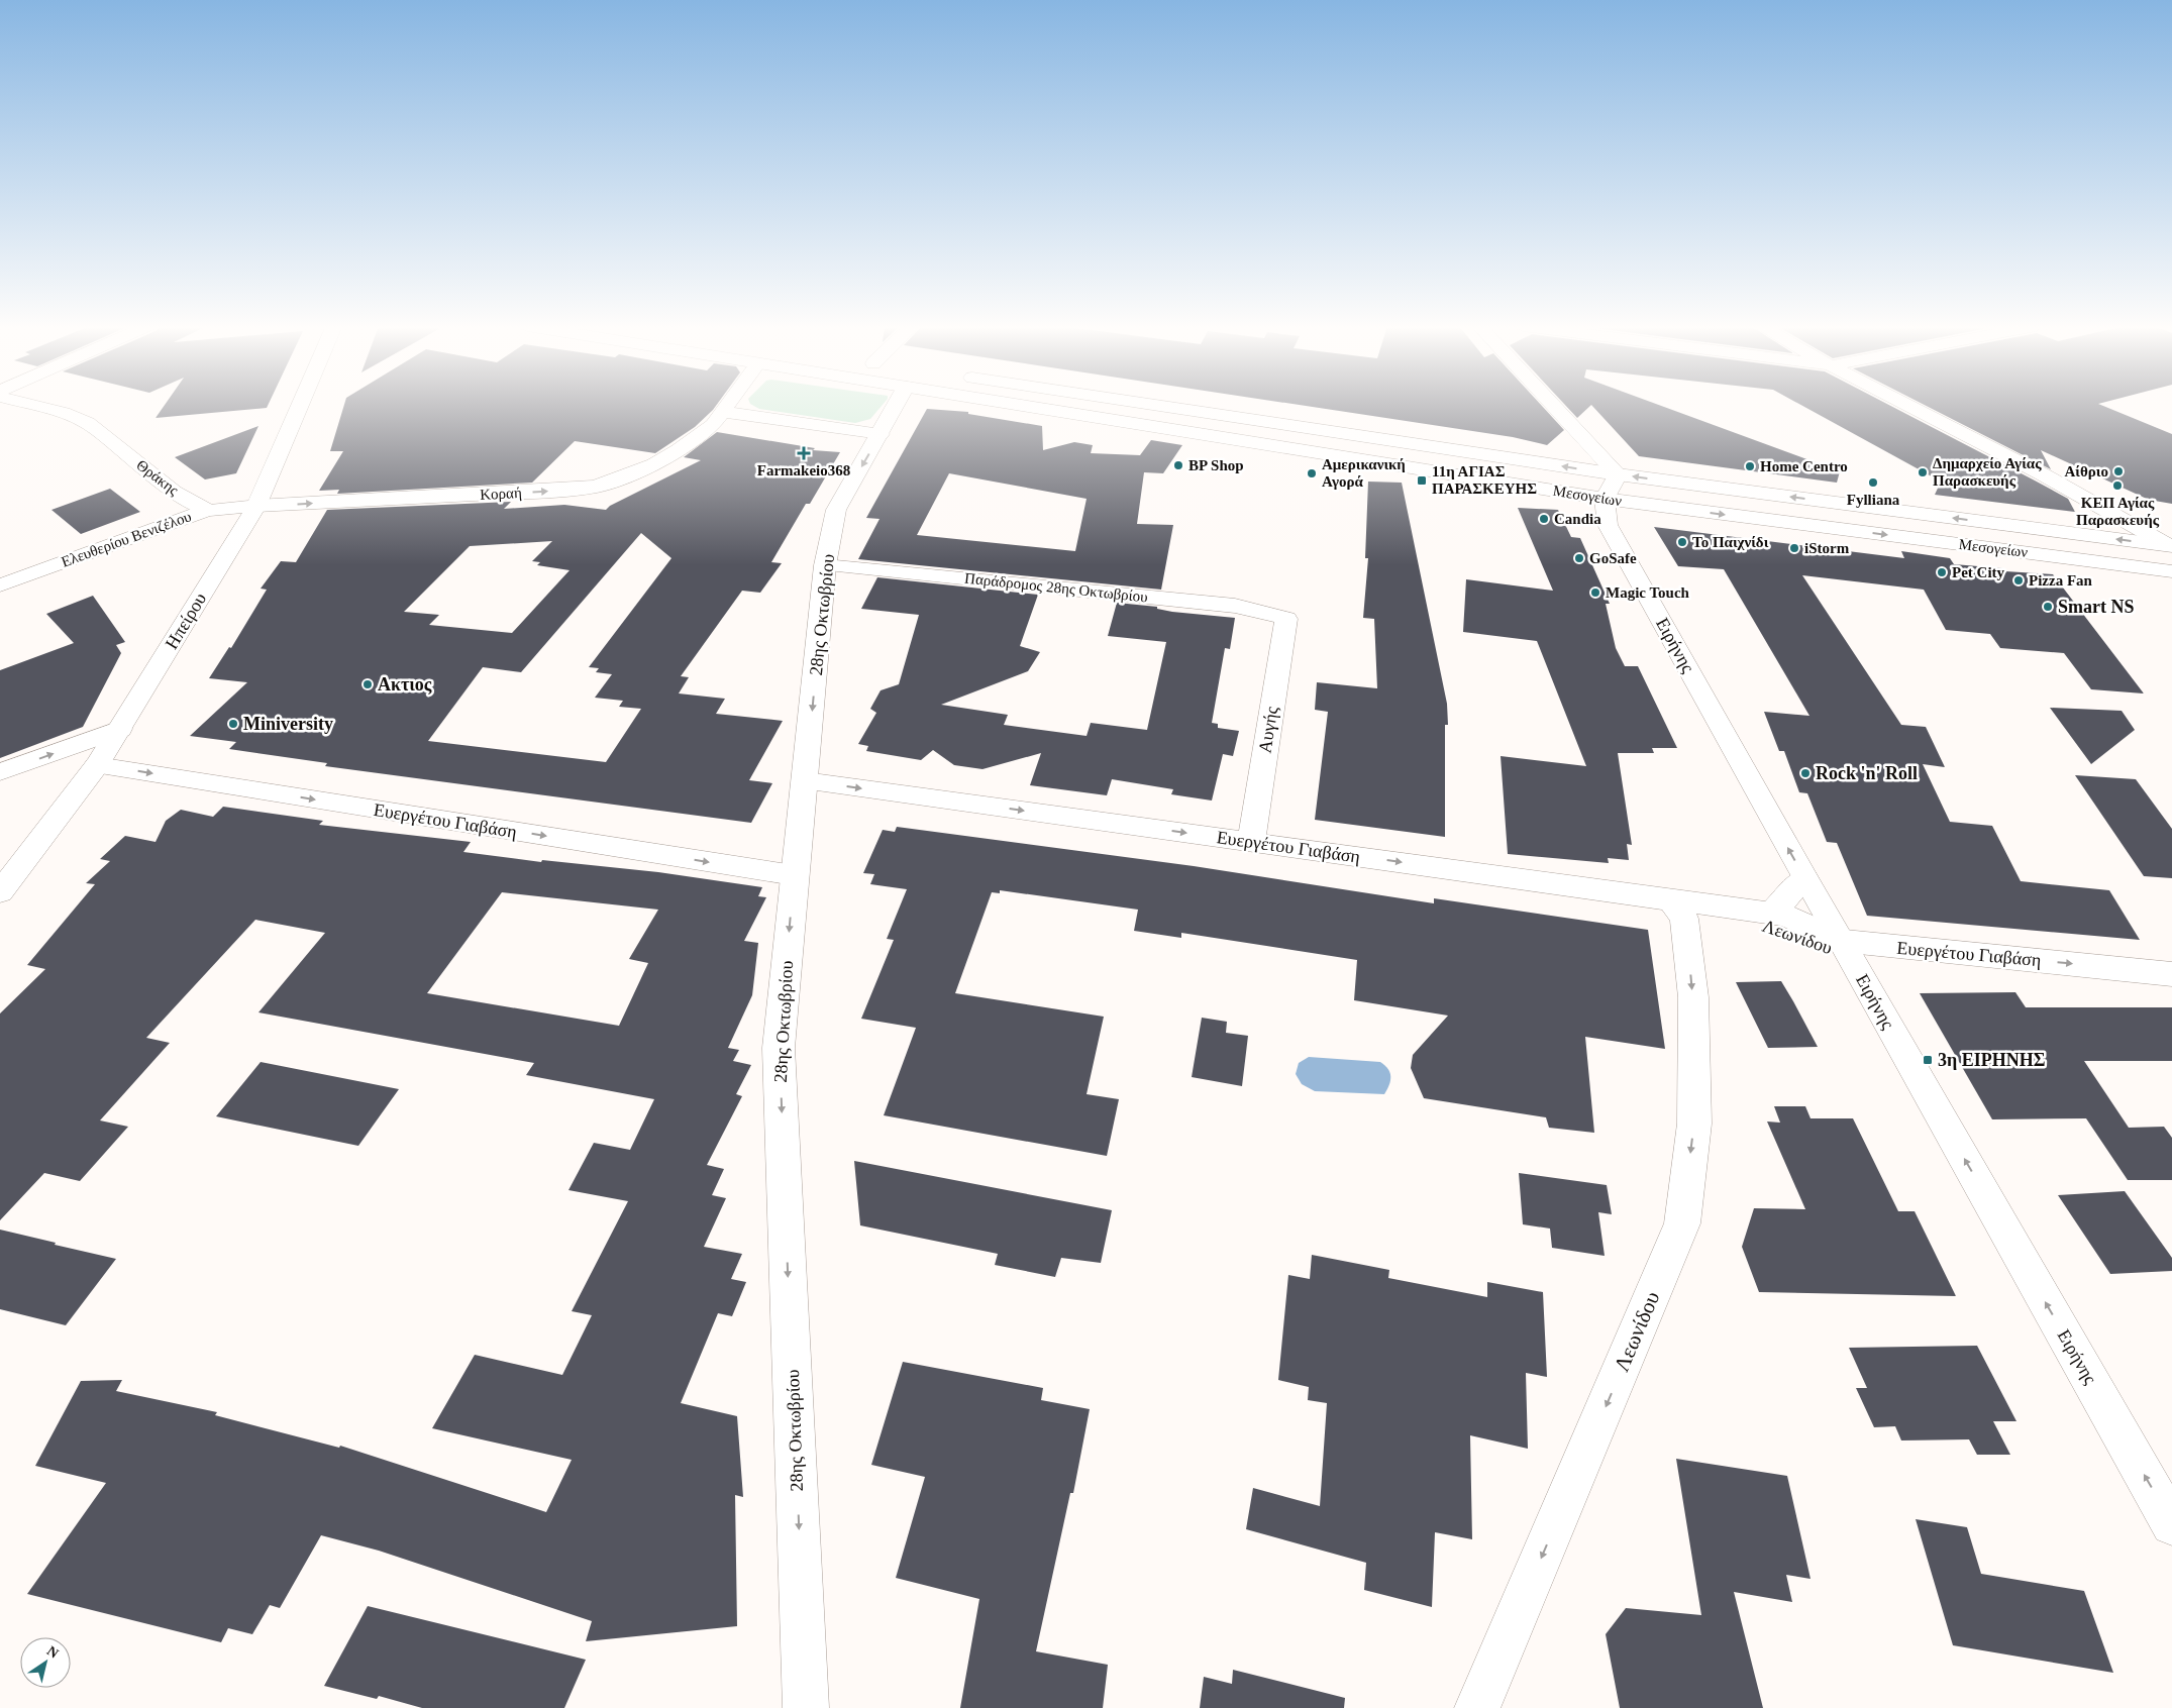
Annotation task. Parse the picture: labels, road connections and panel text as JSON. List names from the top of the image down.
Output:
{
  "streets": {
    "street": [
      "Θράκης",
      "Κοραή",
      "Μεσογείων",
      "Ελευθερίου Βενιζέλου",
      "Παράδρομος 28ης Οκτωβρίου",
      "28ης Οκτωβρίου",
      "Ηπείρου",
      "Ειρήνης",
      "Αυγής",
      "Ευεργέτου Γιαβάση",
      "Λεωνίδου"
    ]
  },
  "crossings": [
    ["Θράκης", "Ελευθερίου Βενιζέλου"],
    ["Κοραή", "Ελευθερίου Βενιζέλου"],
    ["Κοραή", "Ηπείρου"],
    ["Μεσογείων", "Ειρήνης"],
    ["Ελευθερίου Βενιζέλου", "Ηπείρου"],
    ["Παράδρομος 28ης Οκτωβρίου", "28ης Οκτωβρίου"],
    ["Παράδρομος 28ης Οκτωβρίου", "Αυγής"],
    ["28ης Οκτωβρίου", "Ευεργέτου Γιαβάση"],
    ["Ηπείρου", "Ευεργέτου Γιαβάση"],
    ["Ειρήνης", "Ευεργέτου Γιαβάση"],
    ["Ειρήνης", "Λεωνίδου"],
    ["Αυγής", "Ευεργέτου Γιαβάση"],
    ["Ευεργέτου Γιαβάση", "Λεωνίδου"]
  ],
  "one_way": [
    "Κοραή",
    "28ης Οκτωβρίου",
    "Ειρήνης",
    "Ευεργέτου Γιαβάση",
    "Λεωνίδου"
  ],
  "places": {
    "health": ["Farmakeio368"],
    "other": [
      "BP Shop",
      "Home Centro",
      "Αίθριο",
      "Δημαρχείο Αγίας Παρασκευής",
      "Αμερικανική Αγορά",
      "Fylliana",
      "ΚΕΠ Αγίας Παρασκευής",
      "Candia",
      "Το Παιχνίδι",
      "iStorm",
      "GoSafe",
      "Pet City",
      "Pizza Fan",
      "Magic Touch",
      "Smart NS",
      "Ακτιος",
      "Miniversity",
      "Rock 'n' Roll"
    ],
    "transit": ["11η ΑΓΙΑΣ ΠΑΡΑΣΚΕΥΗΣ", "3η ΕΙΡΗΝΗΣ"]
  },
  "north": "top right"
}
